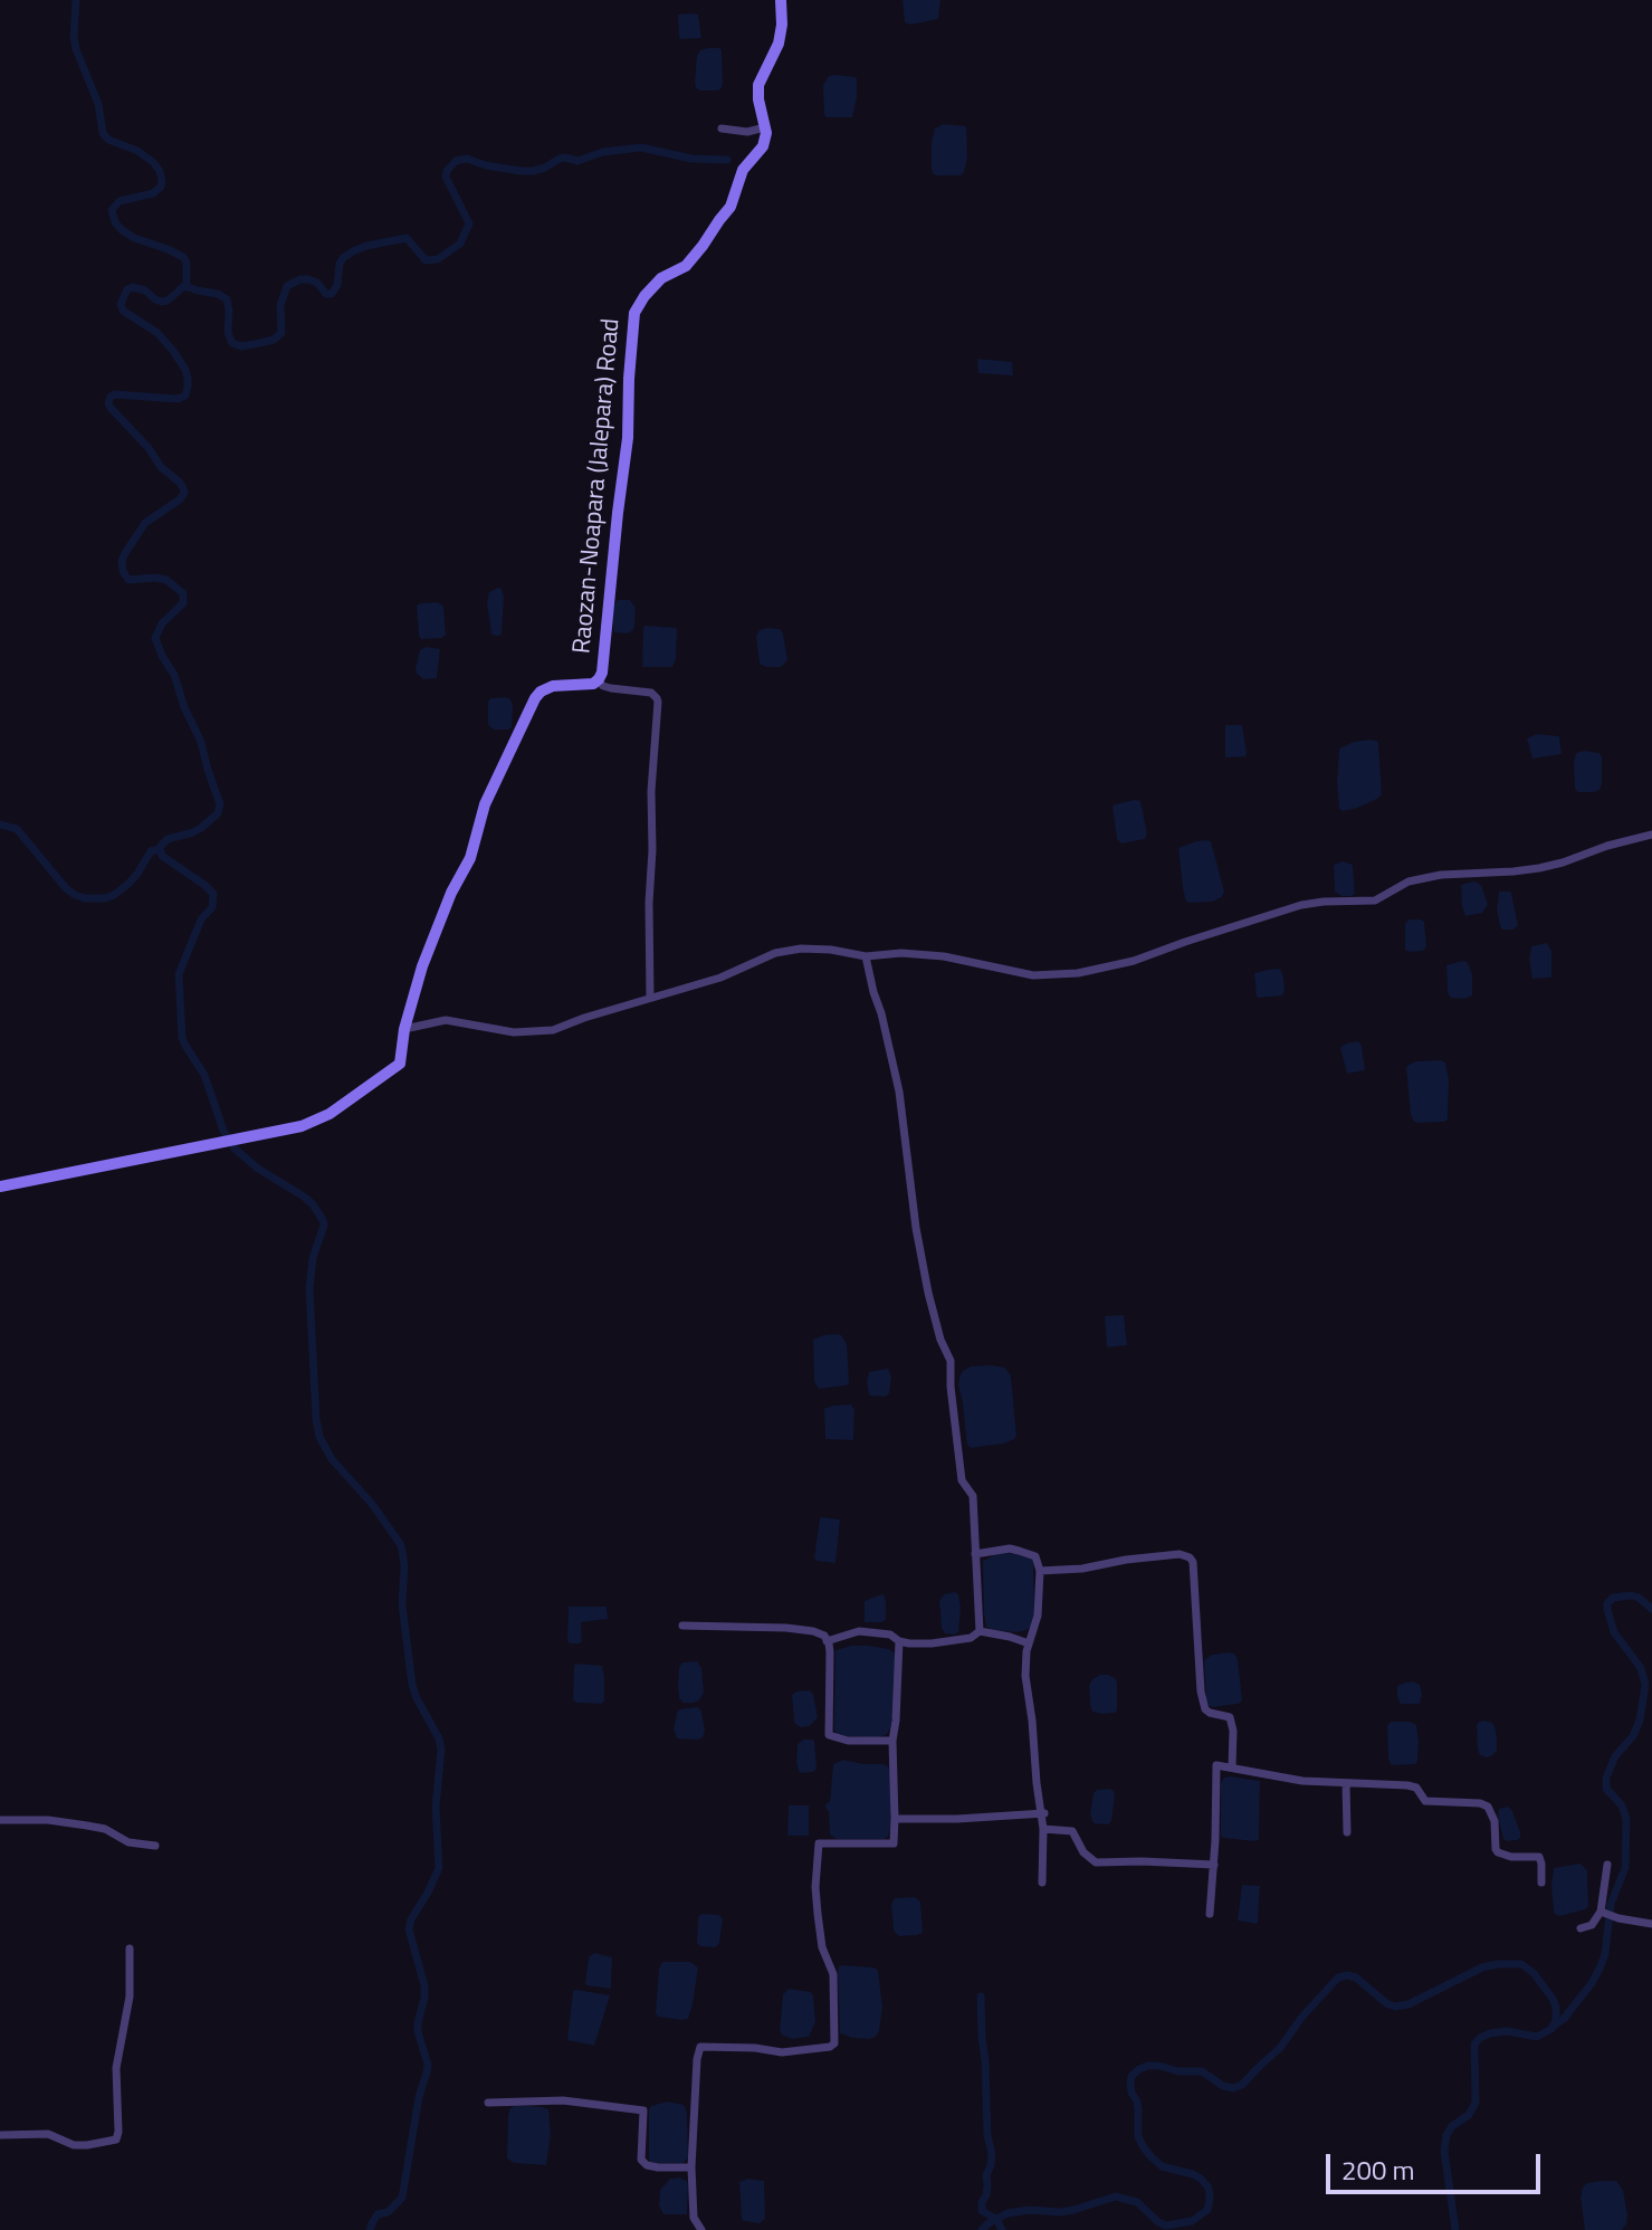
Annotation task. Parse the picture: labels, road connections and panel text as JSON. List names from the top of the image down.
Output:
{
  "streets": {
    "main road": ["Raozan-Noapara (Jalepara) Road"]
  },
  "scale_bar": "200 m"
}
